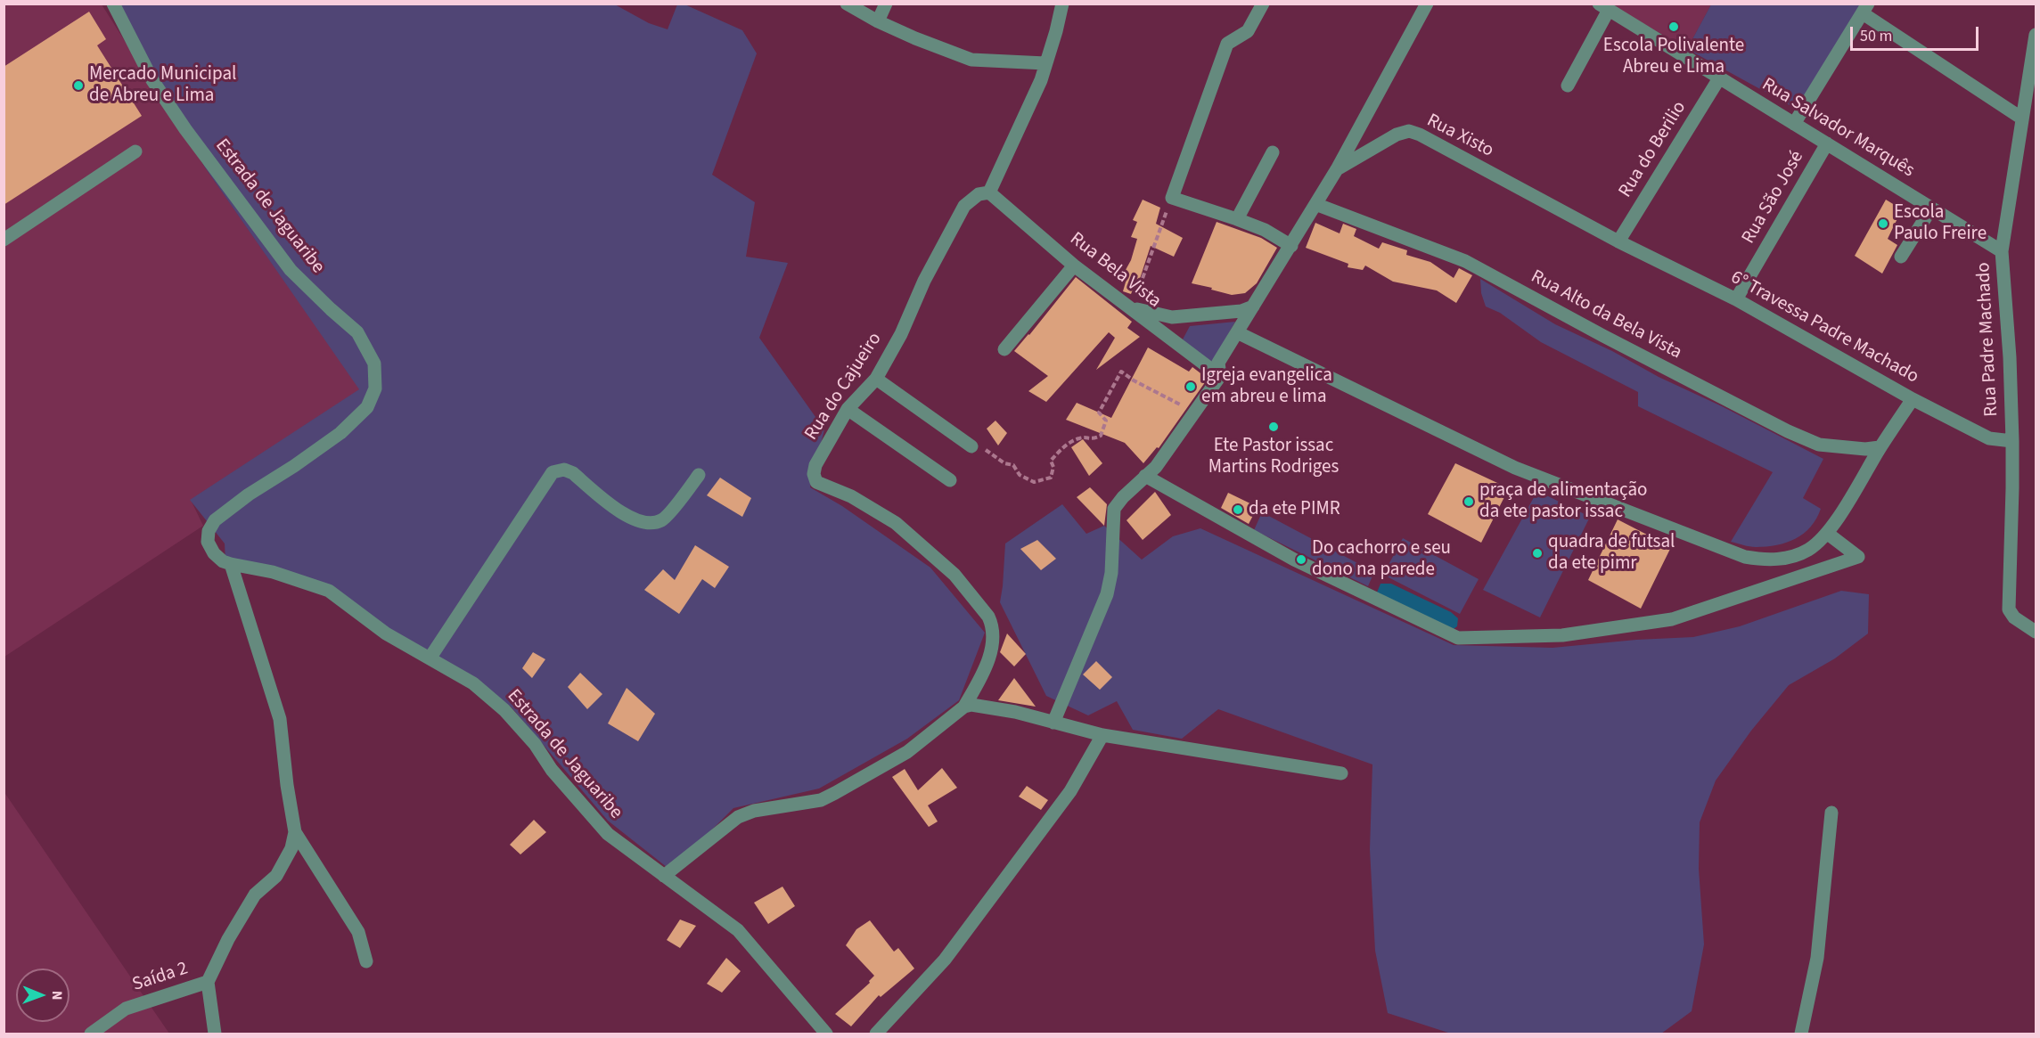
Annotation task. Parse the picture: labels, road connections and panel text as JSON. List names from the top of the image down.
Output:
{
  "streets": {
    "street": [
      "Rua Salvador Marquês",
      "Rua Xisto",
      "Rua do Berilio",
      "Rua São José",
      "Estrada de Jaguaribe",
      "Rua Bela Vista",
      "Rua Alto da Bela Vista",
      "6° Travessa Padre Machado",
      "Rua Padre Machado",
      "Rua do Cajueiro",
      "Saída 2"
    ]
  },
  "crossings": [
    ["Rua Salvador Marquês", "Rua do Berilio"],
    ["Rua Salvador Marquês", "Rua São José"],
    ["Rua Salvador Marquês", "Rua Padre Machado"],
    ["Rua Xisto", "Rua do Berilio"],
    ["Rua Xisto", "6° Travessa Padre Machado"],
    ["Rua do Berilio", "6° Travessa Padre Machado"],
    ["Rua São José", "6° Travessa Padre Machado"],
    ["Rua Bela Vista", "Rua do Cajueiro"],
    ["6° Travessa Padre Machado", "Rua Padre Machado"]
  ],
  "places": [
    "Escola Polivalente Abreu e Lima",
    "Mercado Municipal de Abreu e Lima",
    "Escola Paulo Freire",
    "Igreja evangelica em abreu e lima",
    "Ete Pastor issac Martins Rodriges",
    "praça de alimentação da ete pastor issac",
    "da ete PIMR",
    "quadra de futsal da ete pimr",
    "Do cachorro e seu dono na parede"
  ],
  "scale_bar": "50 m",
  "north": "right"
}
